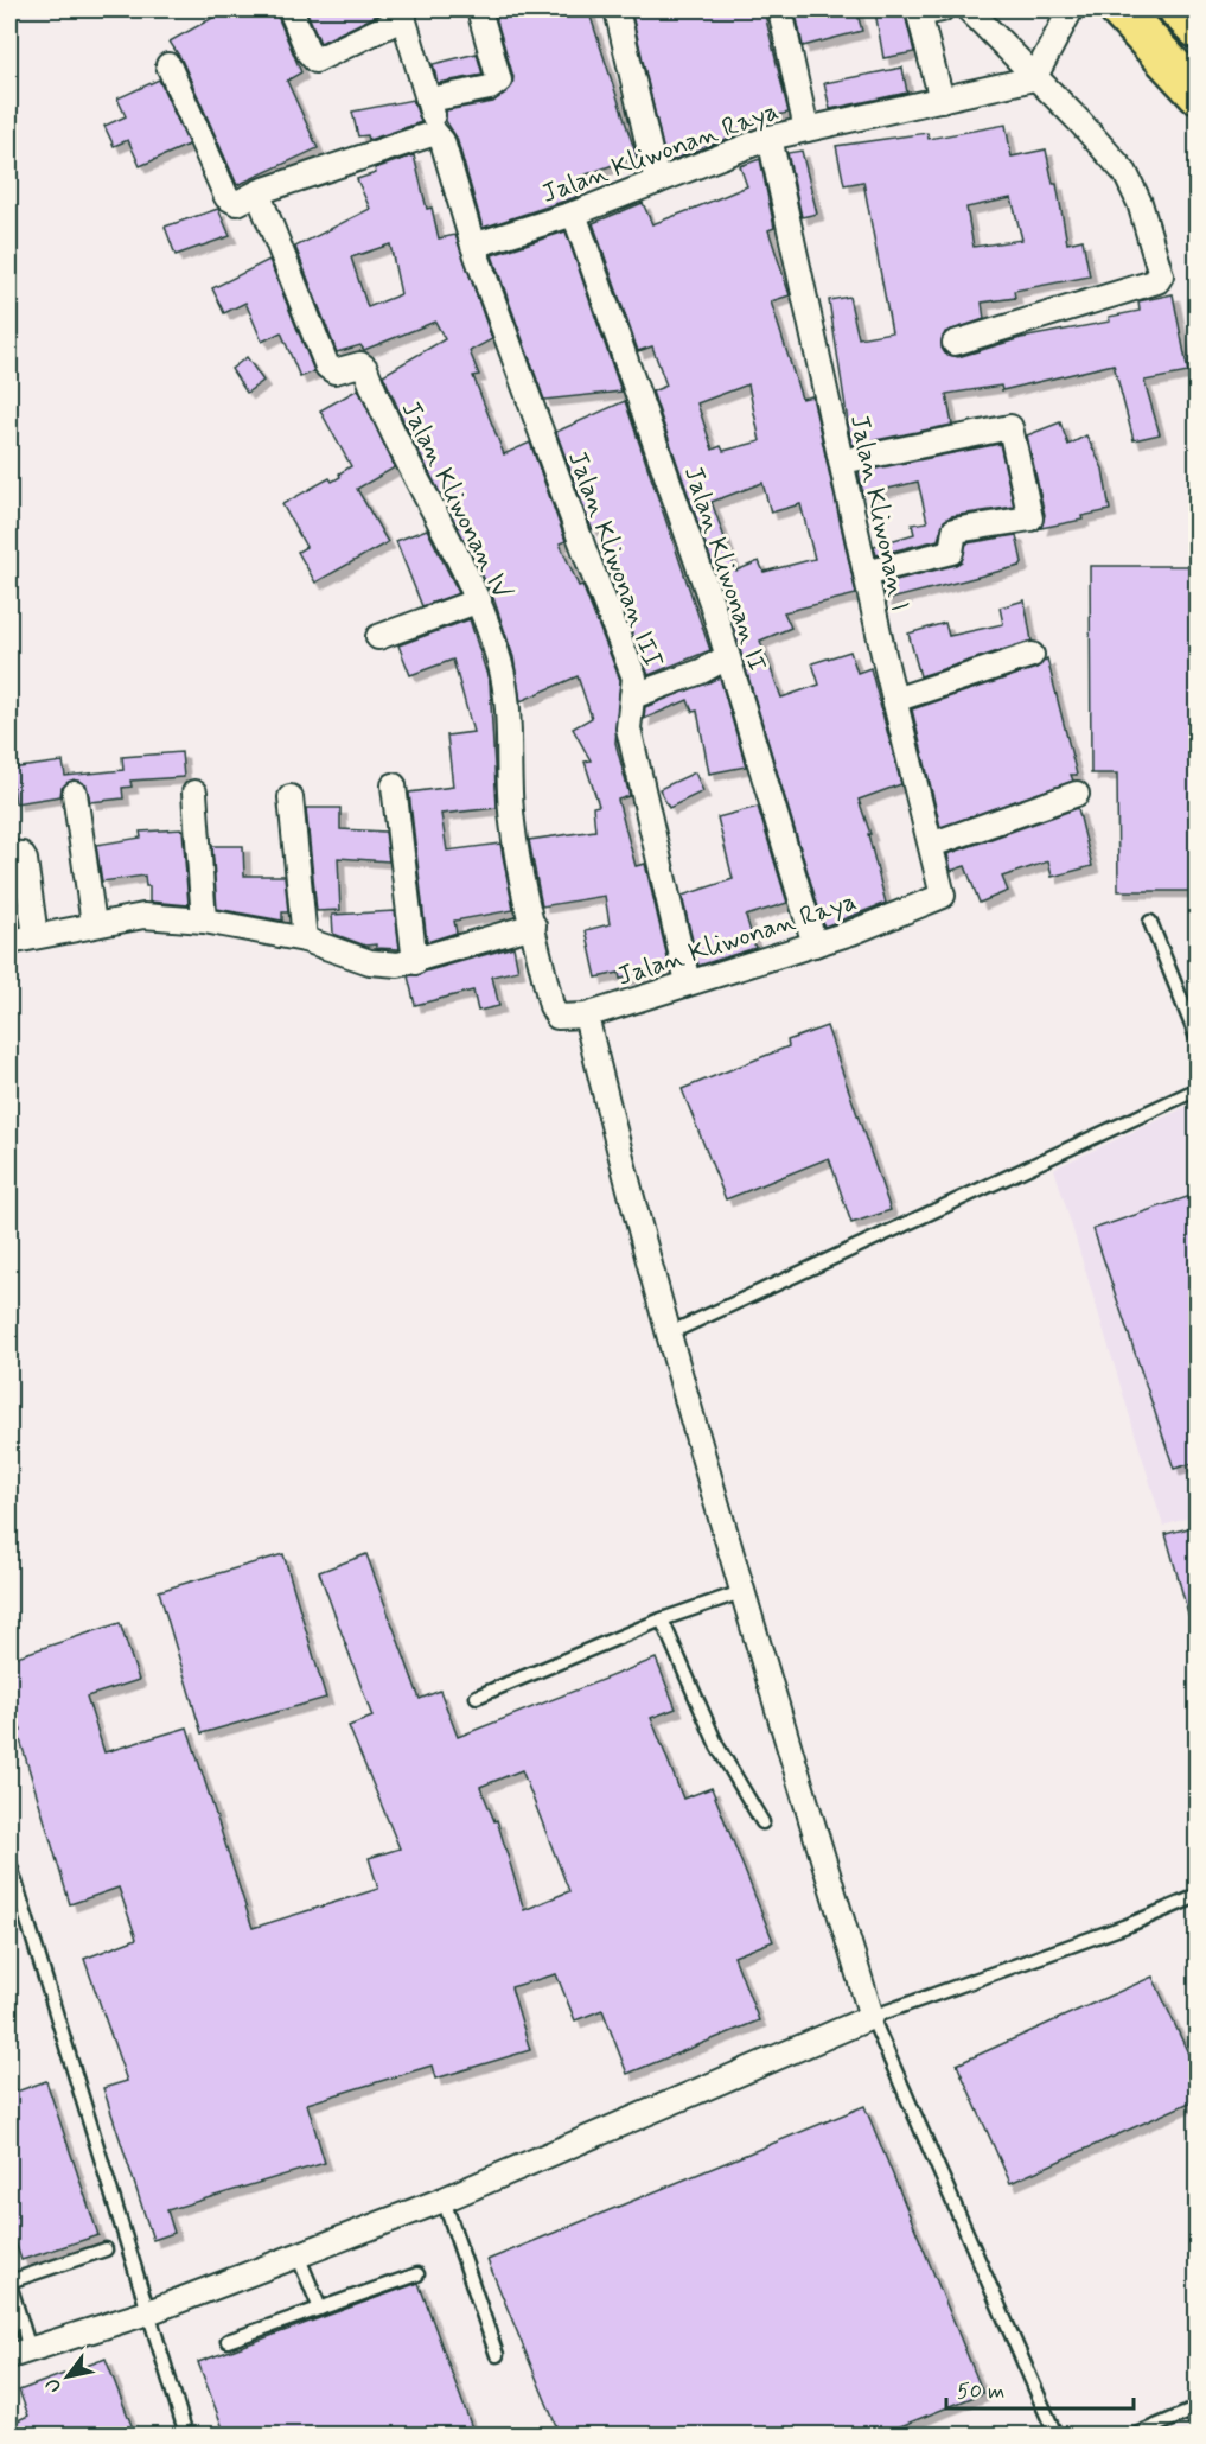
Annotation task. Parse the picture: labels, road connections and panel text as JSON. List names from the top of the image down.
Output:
{
  "streets": {
    "street": [
      "Jalan Kliwonan Raya",
      "Jalan Kliwonan IV",
      "Jalan Kliwonan I",
      "Jalan Kliwonan III",
      "Jalan Kliwonan II"
    ]
  },
  "crossings": [
    ["Jalan Kliwonan Raya", "Jalan Kliwonan IV"],
    ["Jalan Kliwonan Raya", "Jalan Kliwonan I"],
    ["Jalan Kliwonan Raya", "Jalan Kliwonan III"],
    ["Jalan Kliwonan Raya", "Jalan Kliwonan II"]
  ],
  "scale_bar": "50 m",
  "north": "bottom left"
}
